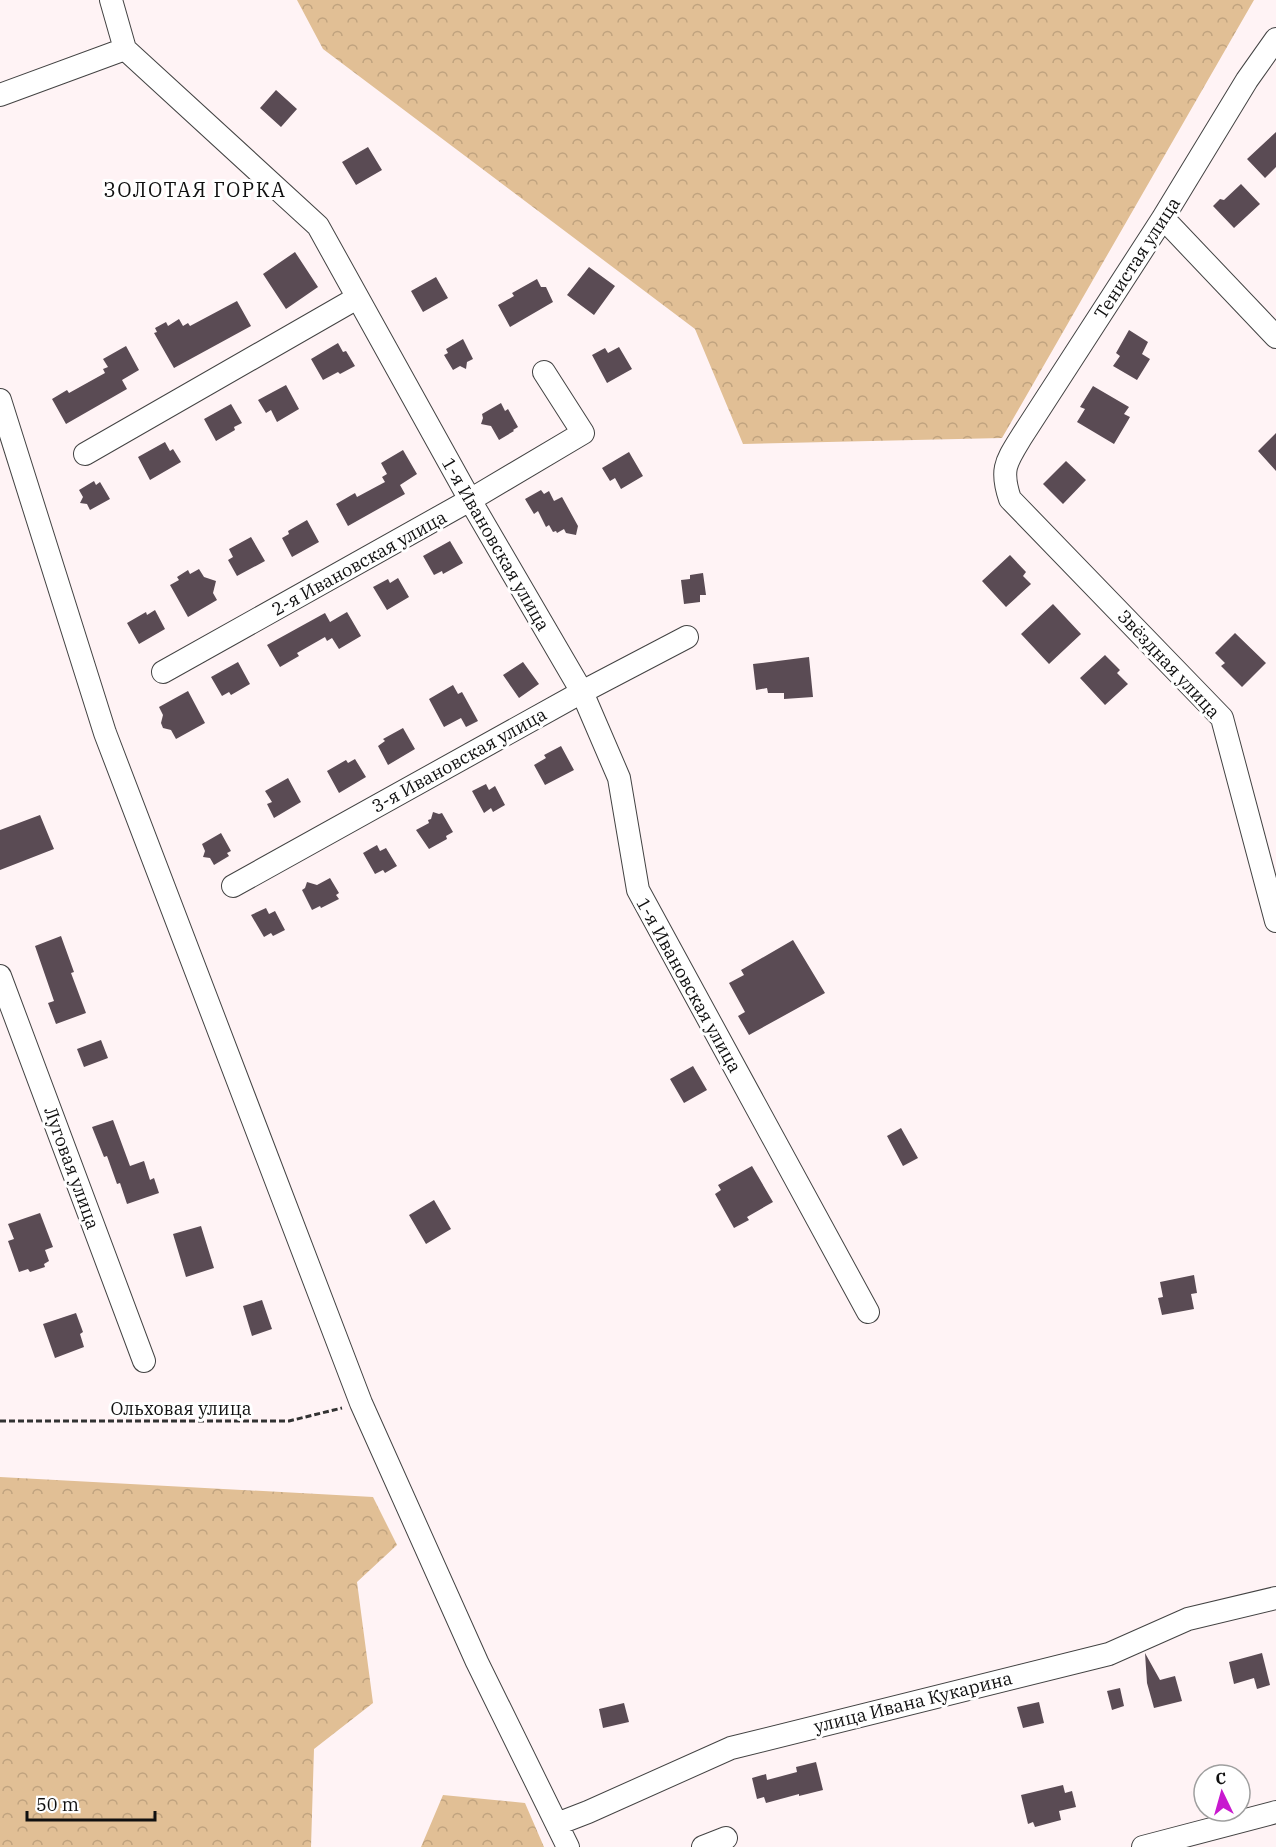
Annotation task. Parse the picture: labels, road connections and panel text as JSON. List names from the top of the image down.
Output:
{
  "streets": {
    "street": [
      "Тенистая улица",
      "1-я Ивановская улица",
      "2-я Ивановская улица",
      "Звёздная улица",
      "3-я Ивановская улица",
      "Луговая улица",
      "улица Ивана Кукарина"
    ],
    "path": ["Ольховая улица"]
  },
  "crossings": [
    ["Тенистая улица", "Звёздная улица"],
    ["1-я Ивановская улица", "2-я Ивановская улица"],
    ["1-я Ивановская улица", "3-я Ивановская улица"]
  ],
  "districts": ["ЗОЛОТАЯ ГОРКА"],
  "scale_bar": "50 m",
  "north": "top"
}
